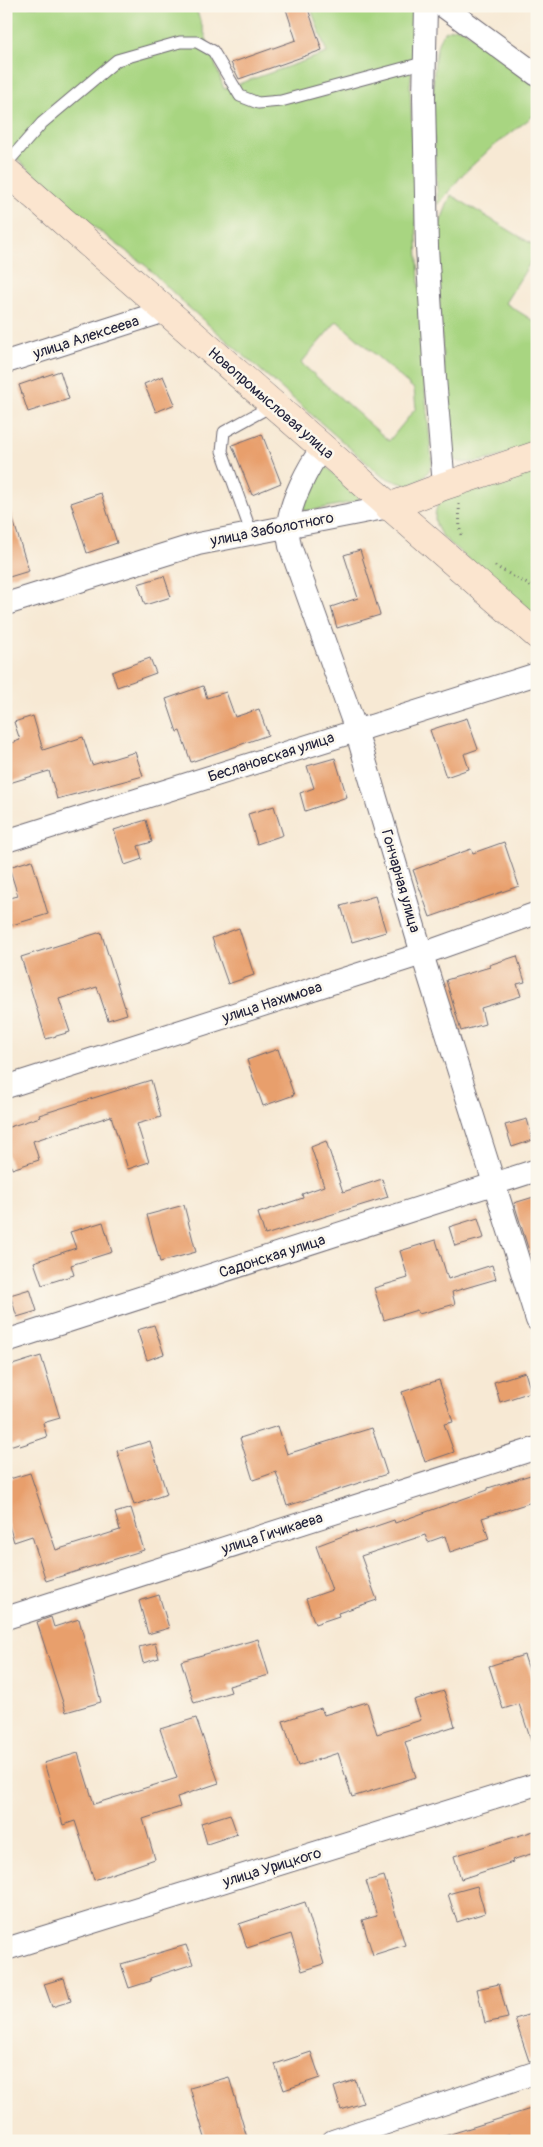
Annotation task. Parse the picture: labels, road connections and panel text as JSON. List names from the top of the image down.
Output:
{
  "streets": {
    "main road": ["Новопромысловая улица", "улица Заболотного"],
    "street": [
      "улица Алексеева",
      "Беслановская улица",
      "Гончарная улица",
      "улица Нахимова",
      "Садонская улица",
      "улица Гичикаева",
      "улица Урицкого"
    ]
  },
  "crossings": [
    ["улица Алексеева", "Новопромысловая улица"],
    ["Новопромысловая улица", "улица Заболотного"],
    ["Новопромысловая улица", "Гончарная улица"],
    ["улица Заболотного", "Гончарная улица"],
    ["Беслановская улица", "Гончарная улица"],
    ["Гончарная улица", "улица Нахимова"],
    ["Гончарная улица", "Садонская улица"]
  ]
}
